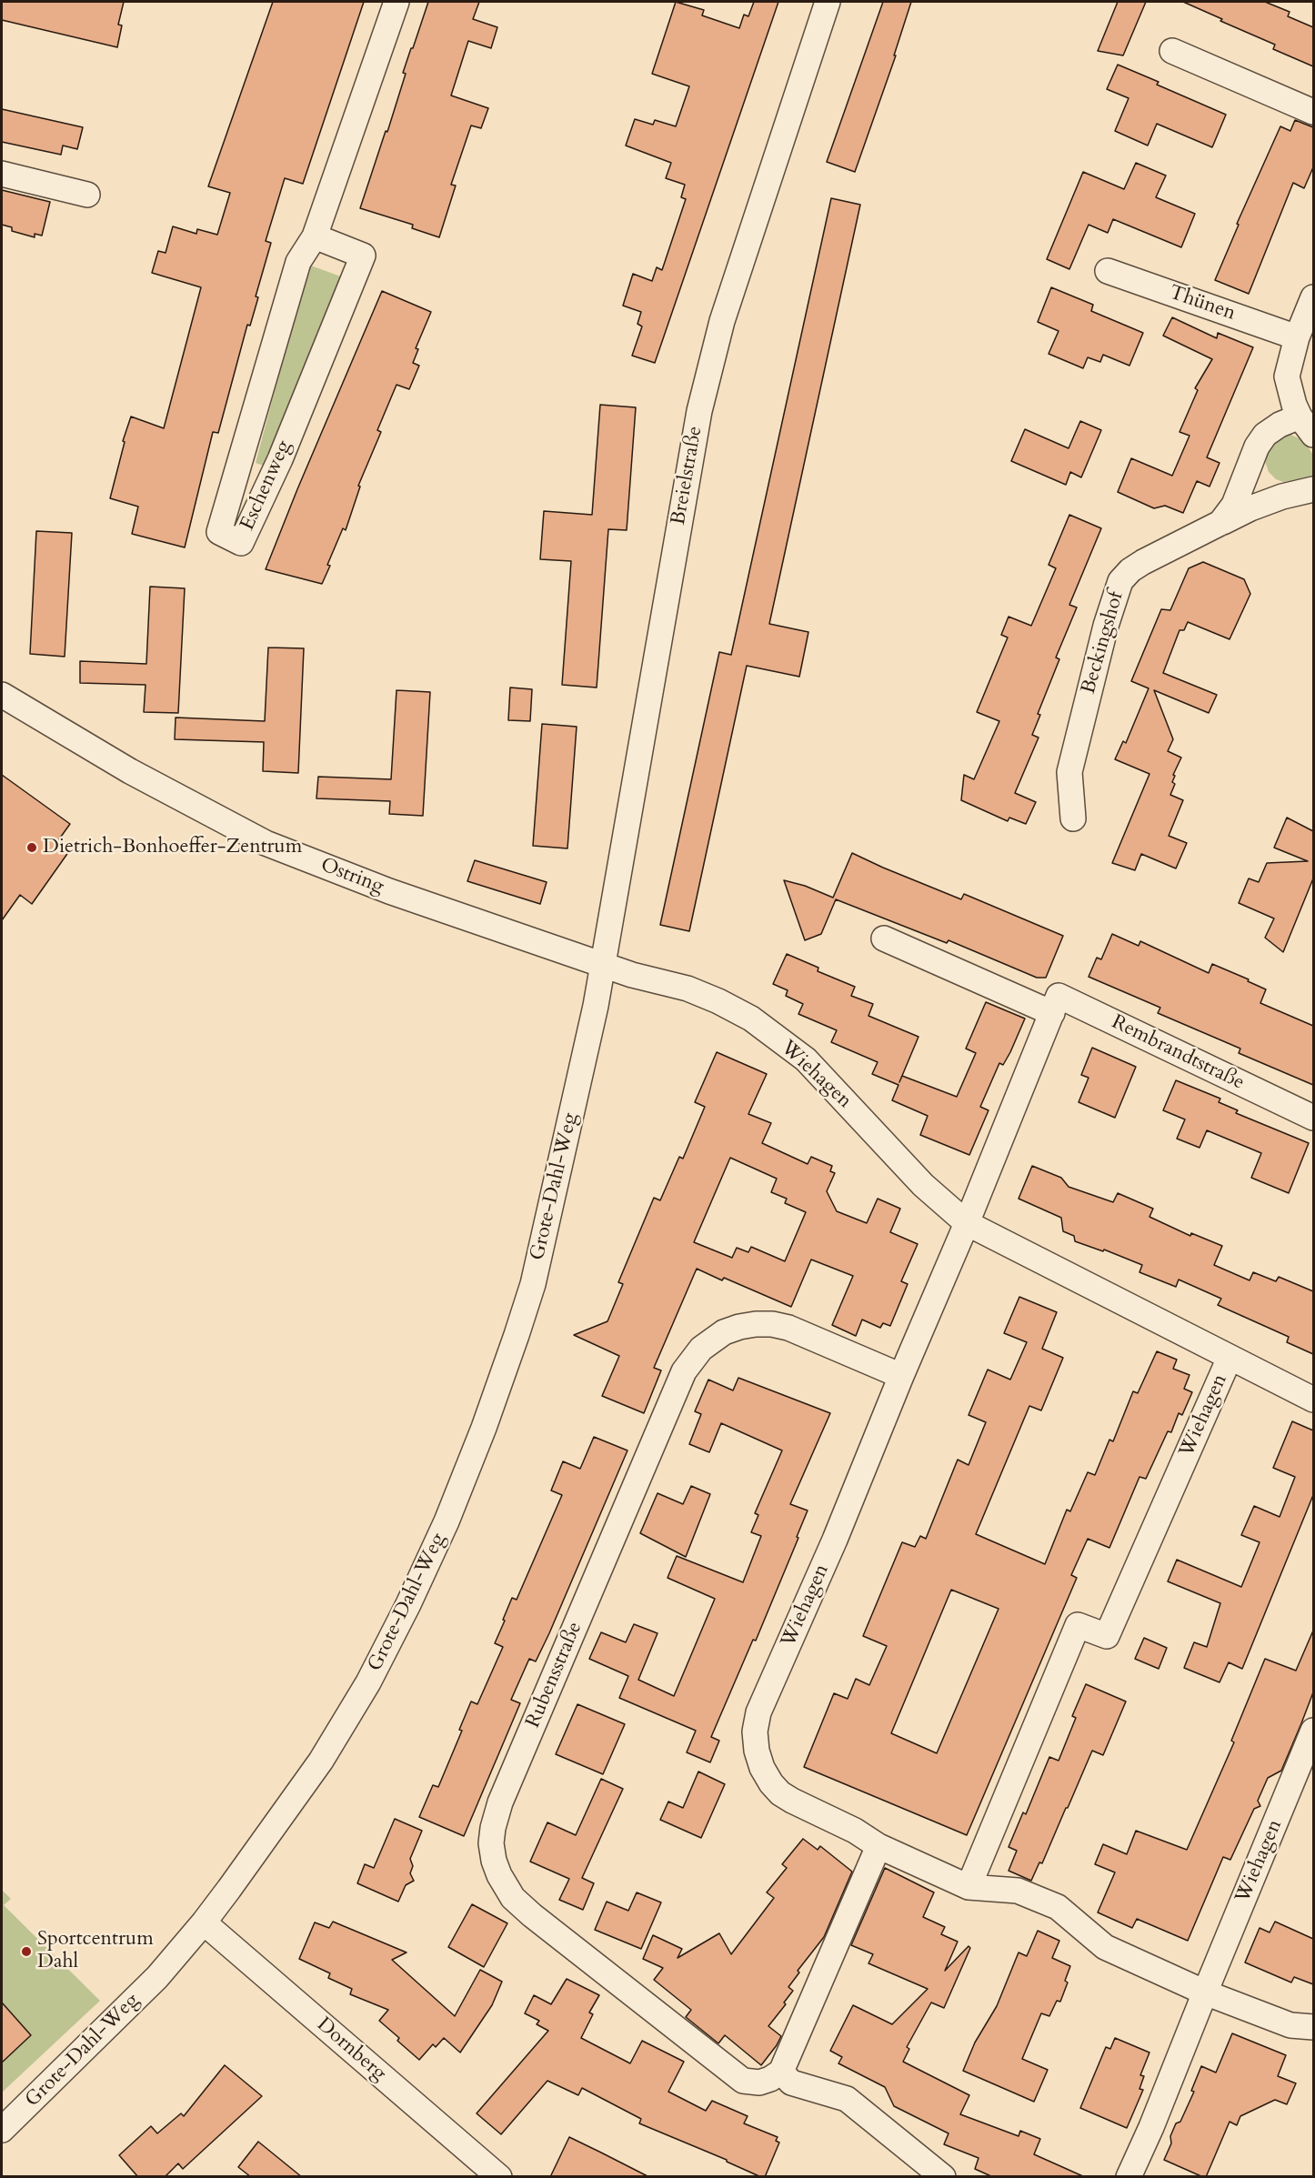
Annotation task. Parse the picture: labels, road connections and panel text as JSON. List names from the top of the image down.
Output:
{
  "streets": {
    "street": [
      "Thünen",
      "Breielstraße",
      "Eschenweg",
      "Beckingshof",
      "Ostring",
      "Rembrandtstraße",
      "Wiehagen",
      "Grote-Dahl-Weg",
      "Rubensstraße",
      "Dornberg"
    ]
  },
  "crossings": [
    ["Breielstraße", "Ostring"],
    ["Breielstraße", "Wiehagen"],
    ["Breielstraße", "Grote-Dahl-Weg"],
    ["Ostring", "Wiehagen"],
    ["Ostring", "Grote-Dahl-Weg"],
    ["Rembrandtstraße", "Wiehagen"],
    ["Wiehagen", "Grote-Dahl-Weg"],
    ["Wiehagen", "Rubensstraße"],
    ["Grote-Dahl-Weg", "Dornberg"]
  ],
  "places": ["Dietrich-Bonhoeffer-Zentrum", "Sportcentrum Dahl"]
}
